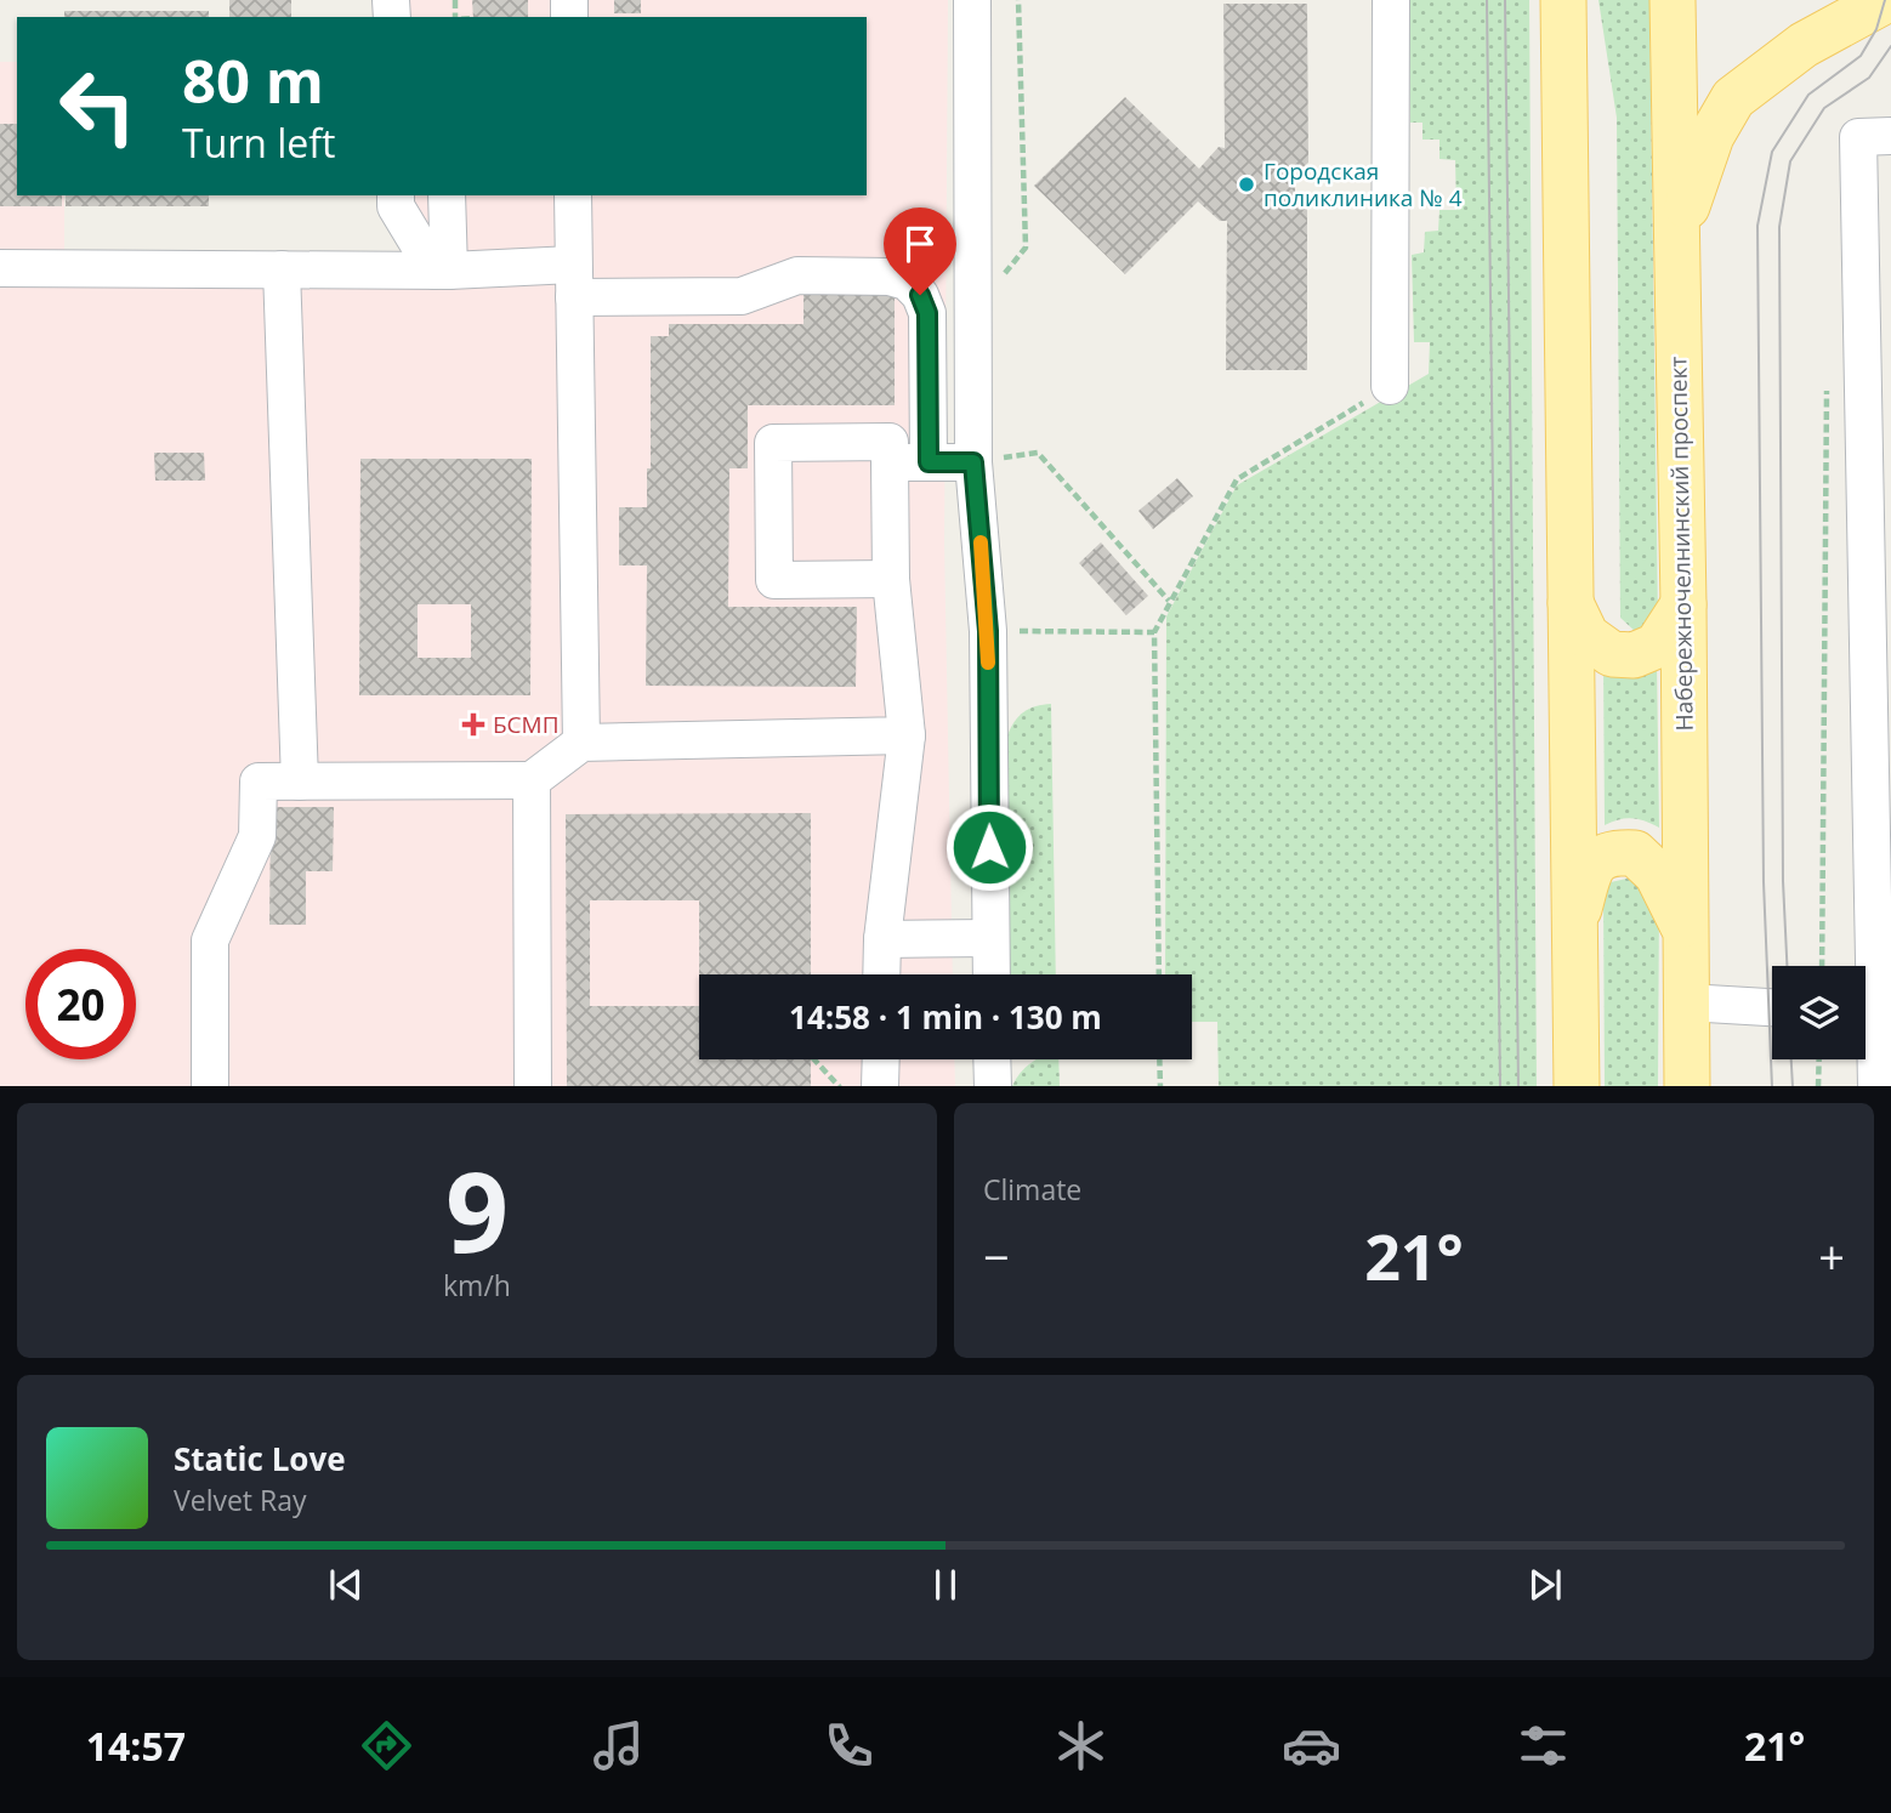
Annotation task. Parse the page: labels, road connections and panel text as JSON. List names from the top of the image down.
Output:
{
  "streets": {
    "main road": ["Набережночелнинский проспект"]
  },
  "places": {
    "other": ["Городская поликлиника № 4"],
    "health": ["БСМП"]
  },
  "page": {
    "turn": ["80 m", "Turn left"],
    "limit": "20",
    "trip": "14:58 · 1 min · 130 m",
    "tile": [
      ["9", "km/h"],
      "Climate"
    ],
    "heat": ["−", "21°", "+"],
    "song": ["Static Love", "Velvet Ray"],
    "tabs": ["14:57", "21°"]
  }
}
